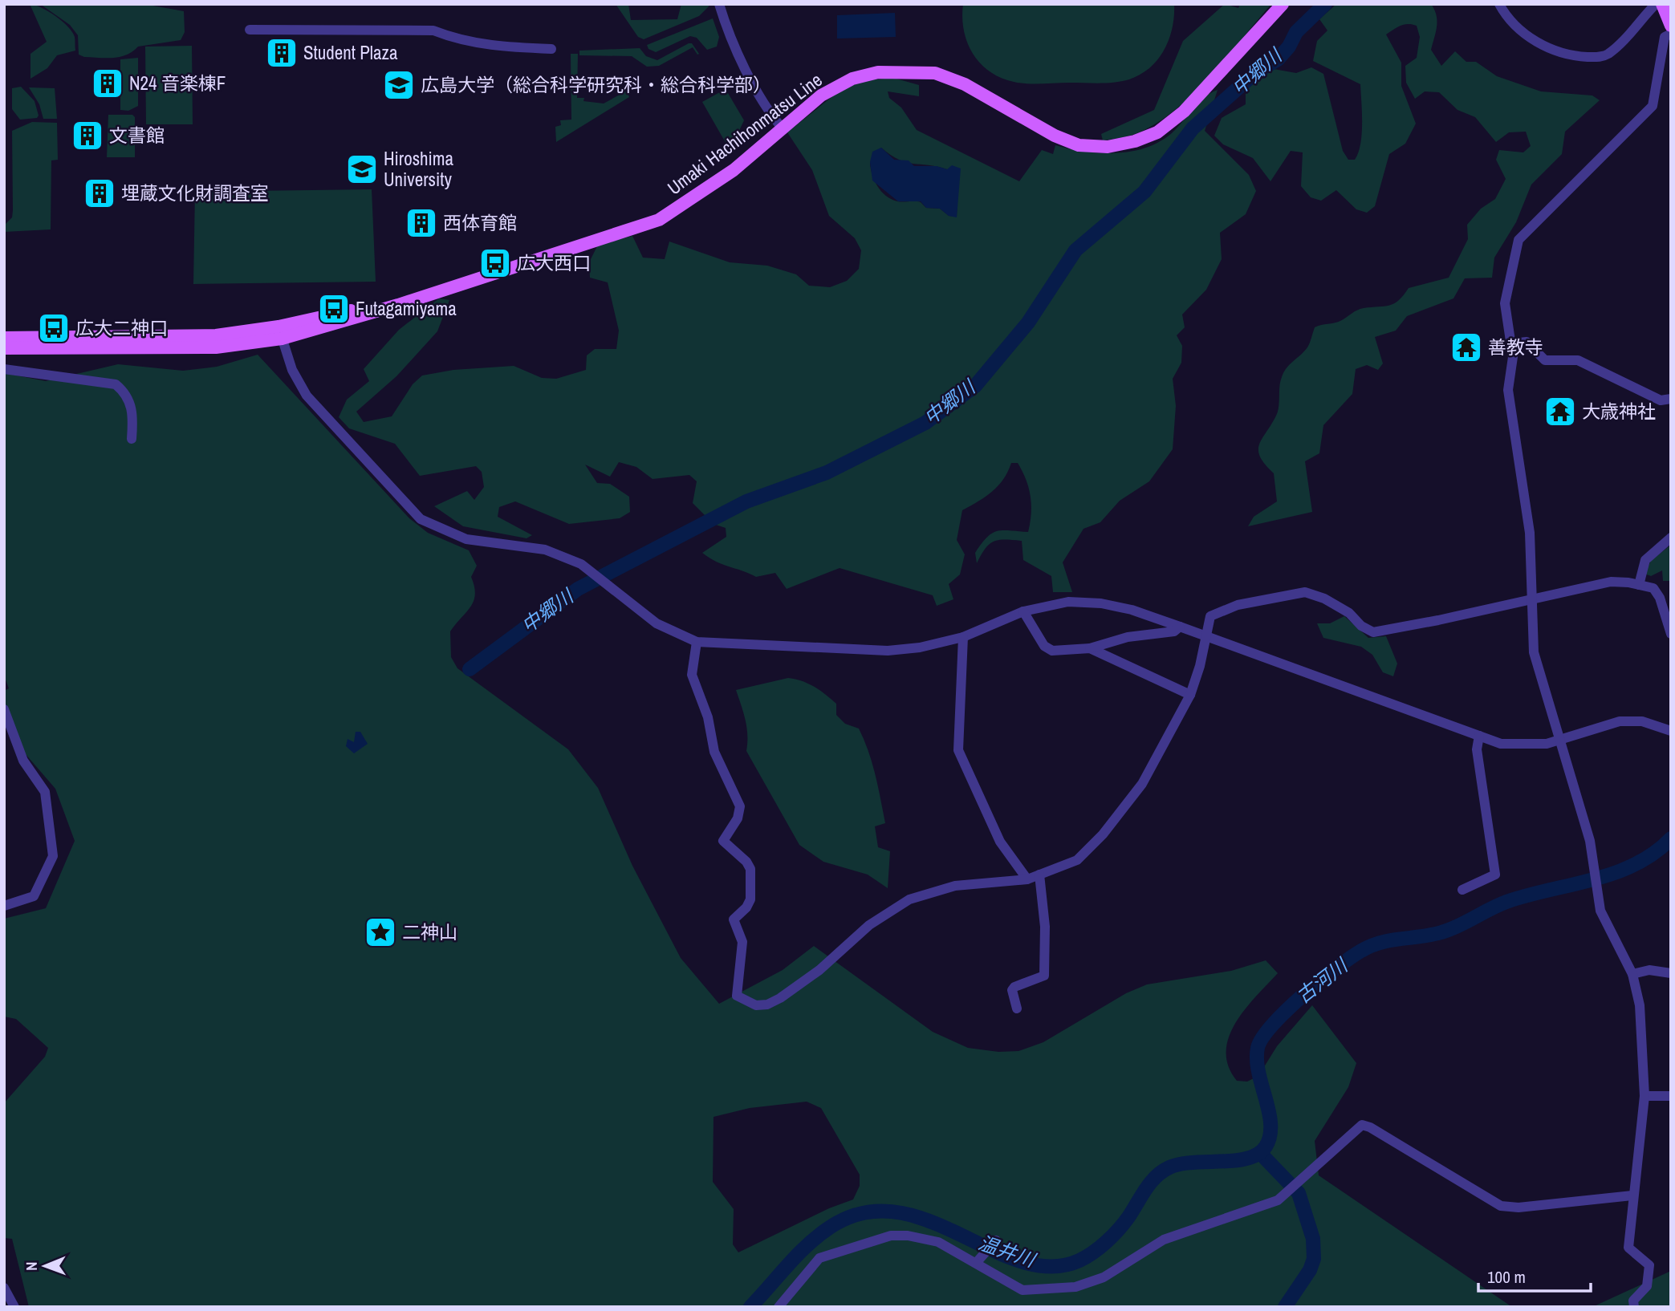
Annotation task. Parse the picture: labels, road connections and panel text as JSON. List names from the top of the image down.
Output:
{
  "streets": {
    "main road": ["Umaki Hachihonmatsu Line"]
  },
  "water": ["中郷川", "古河川", "温井川"],
  "places": {
    "building": [
      "Student Plaza",
      "N24 音楽棟F",
      "文書館",
      "埋蔵文化財調査室",
      "西体育館"
    ],
    "school or university": ["広島大学（総合科学研究科・総合科学部）", "Hiroshima University"],
    "bus stop": ["広大西口", "Futagamiyama", "広大二神口"],
    "temple": ["善教寺", "大歳神社"],
    "place": ["二神山"]
  },
  "scale_bar": "100 m",
  "north": "left"
}
